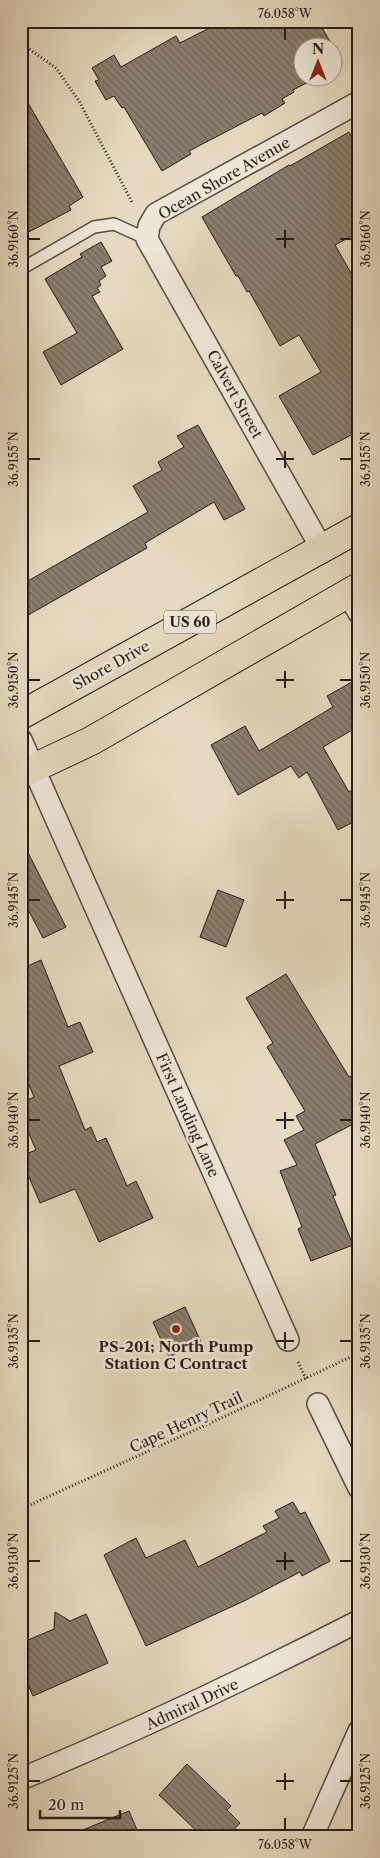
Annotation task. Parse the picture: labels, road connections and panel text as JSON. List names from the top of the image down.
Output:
{
  "streets": {
    "highway": ["US 60", "Shore Drive"],
    "street": [
      "Ocean Shore Avenue",
      "Calvert Street",
      "First Landing Lane",
      "Admiral Drive"
    ],
    "path": ["Cape Henry Trail"]
  },
  "crossings": [
    ["Ocean Shore Avenue", "Calvert Street"],
    ["Calvert Street", "Shore Drive"]
  ],
  "places": ["PS-201; North Pump Station C Contract"],
  "scale_bar": "20 m",
  "north": "top",
  "coordinates": [
    "76.058°W",
    "36.9160°N",
    "36.9155°N",
    "36.9150°N",
    "36.9145°N",
    "36.9140°N",
    "36.9135°N",
    "36.9130°N",
    "36.9125°N"
  ]
}
